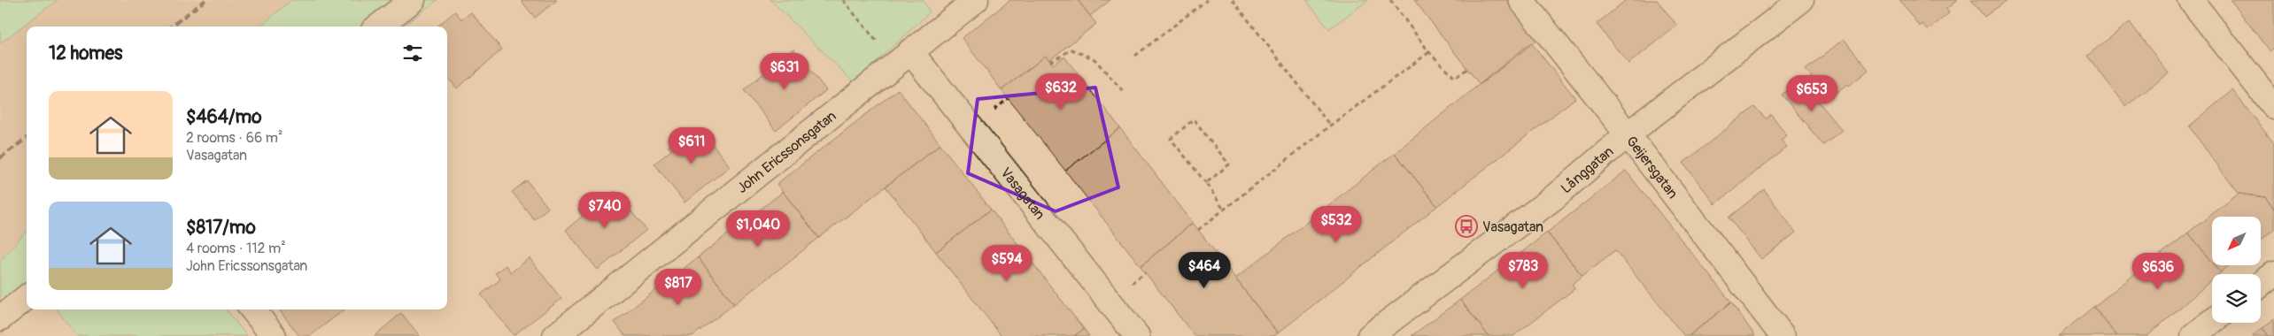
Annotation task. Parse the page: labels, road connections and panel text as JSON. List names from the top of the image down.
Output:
{
  "streets": {
    "street": [
      "John Ericssonsgatan",
      "Geijersgatan",
      "Långgatan",
      "Vasagatan"
    ]
  },
  "crossings": [
    ["John Ericssonsgatan", "Vasagatan"],
    ["Geijersgatan", "Långgatan"]
  ],
  "places": {
    "bus stop": ["Vasagatan"]
  },
  "north": "bottom left",
  "page": {
    "heading": "12 homes",
    "price": [
      "$631",
      "$632",
      "$653",
      "$611",
      "$740",
      "$532",
      "$1,040",
      "$594",
      "$464",
      "$783",
      "$636",
      "$817"
    ],
    "list": [
      {
        "name": "$464/mo",
        "note": "2 rooms · 66 m² · Vasagatan"
      },
      {
        "name": "$817/mo",
        "note": "4 rooms · 112 m² · John Ericssonsgatan"
      }
    ]
  }
}
